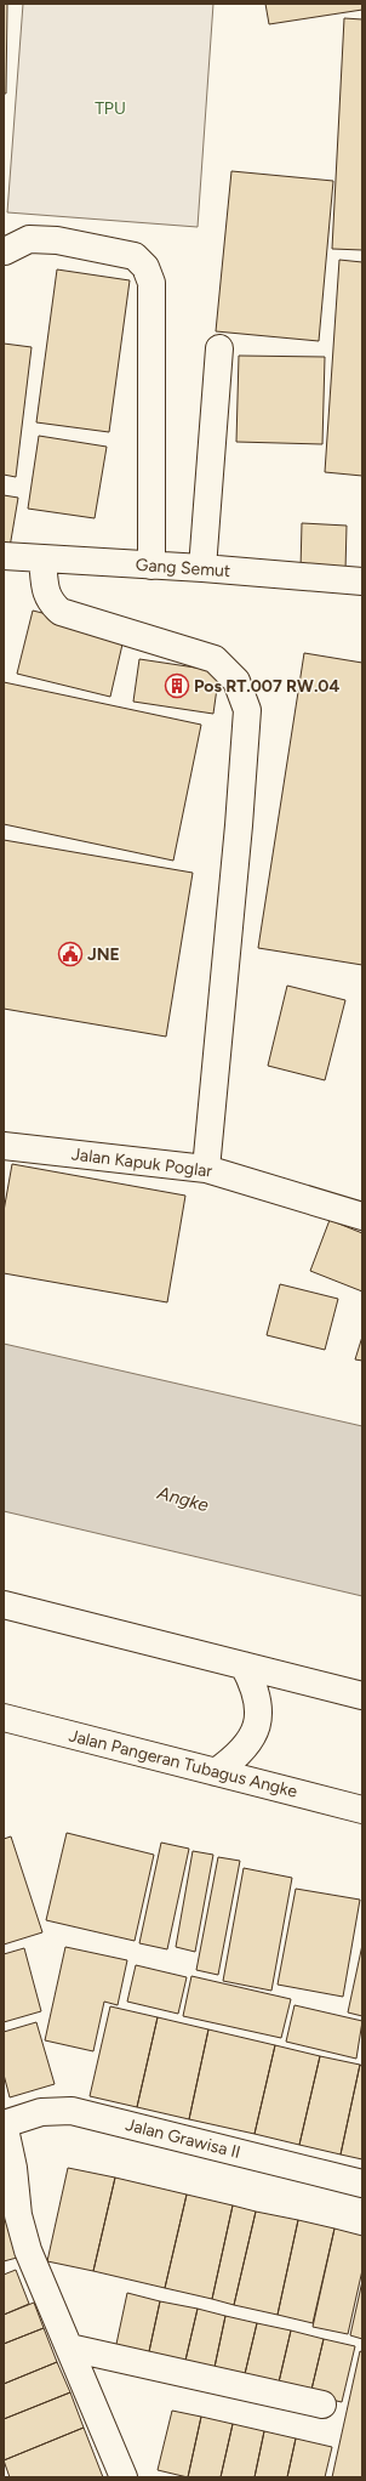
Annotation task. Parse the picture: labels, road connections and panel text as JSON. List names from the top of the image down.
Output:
{
  "streets": {
    "street": [
      "Gang Semut",
      "Jalan Kapuk Poglar",
      "Jalan Pangeran Tubagus Angke",
      "Jalan Grawisa II"
    ]
  },
  "water": ["Angke"],
  "parks": ["TPU"],
  "places": {
    "building": ["Pos RT.007 RW.04"],
    "public building": ["JNE"]
  }
}
